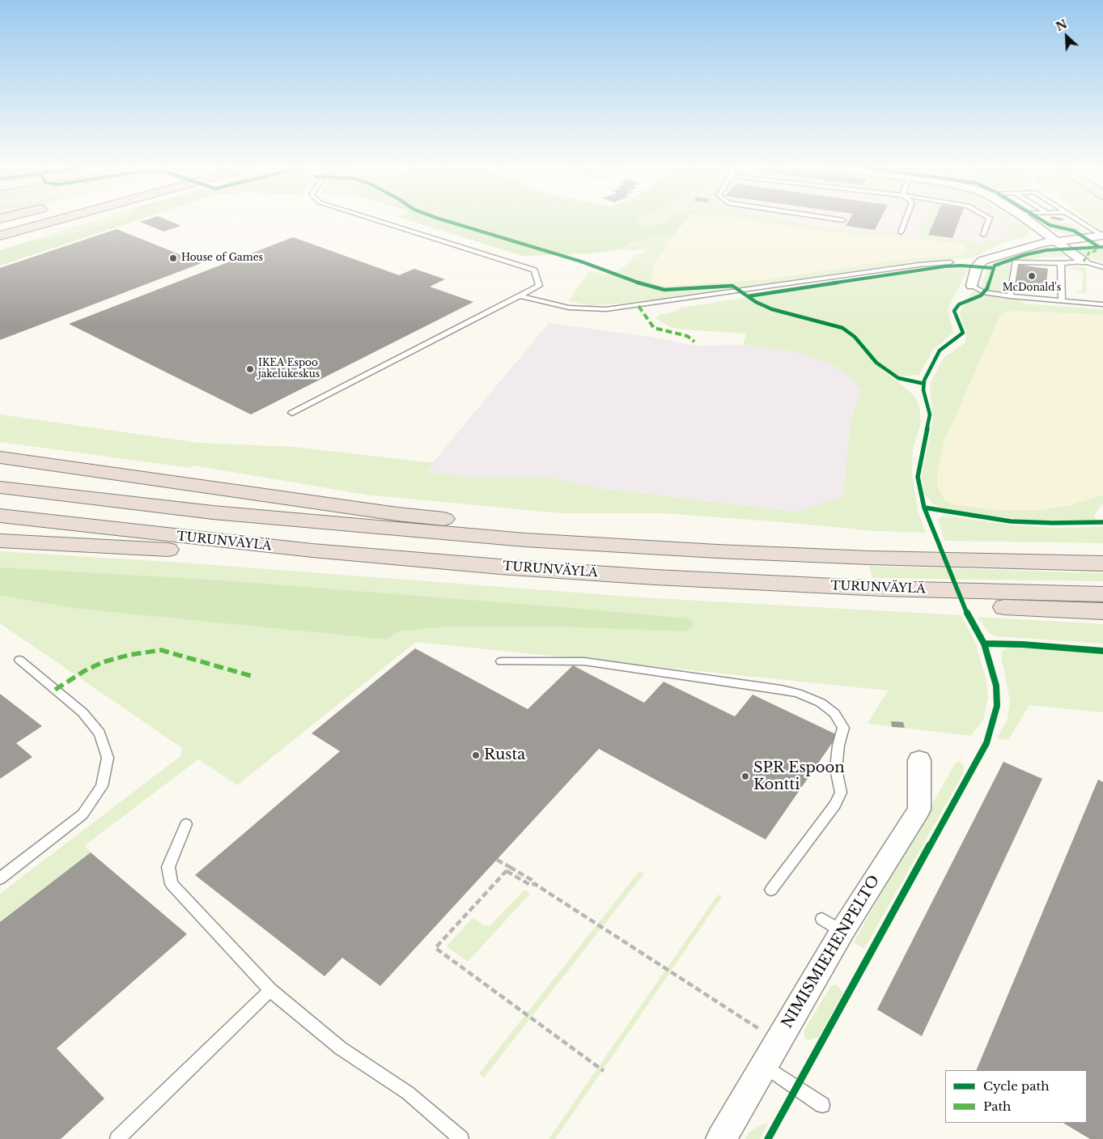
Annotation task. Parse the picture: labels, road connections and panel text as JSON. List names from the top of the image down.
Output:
{
  "streets": {
    "highway": ["TURUNVÄYLÄ"],
    "street": ["NIMISMIEHENPELTO"]
  },
  "places": [
    "House of Games",
    "McDonald's",
    "IKEA Espoo jakelukeskus",
    "Rusta",
    "SPR Espoon Kontti"
  ],
  "legend": ["Cycle path", "Path"],
  "north": "top left"
}
